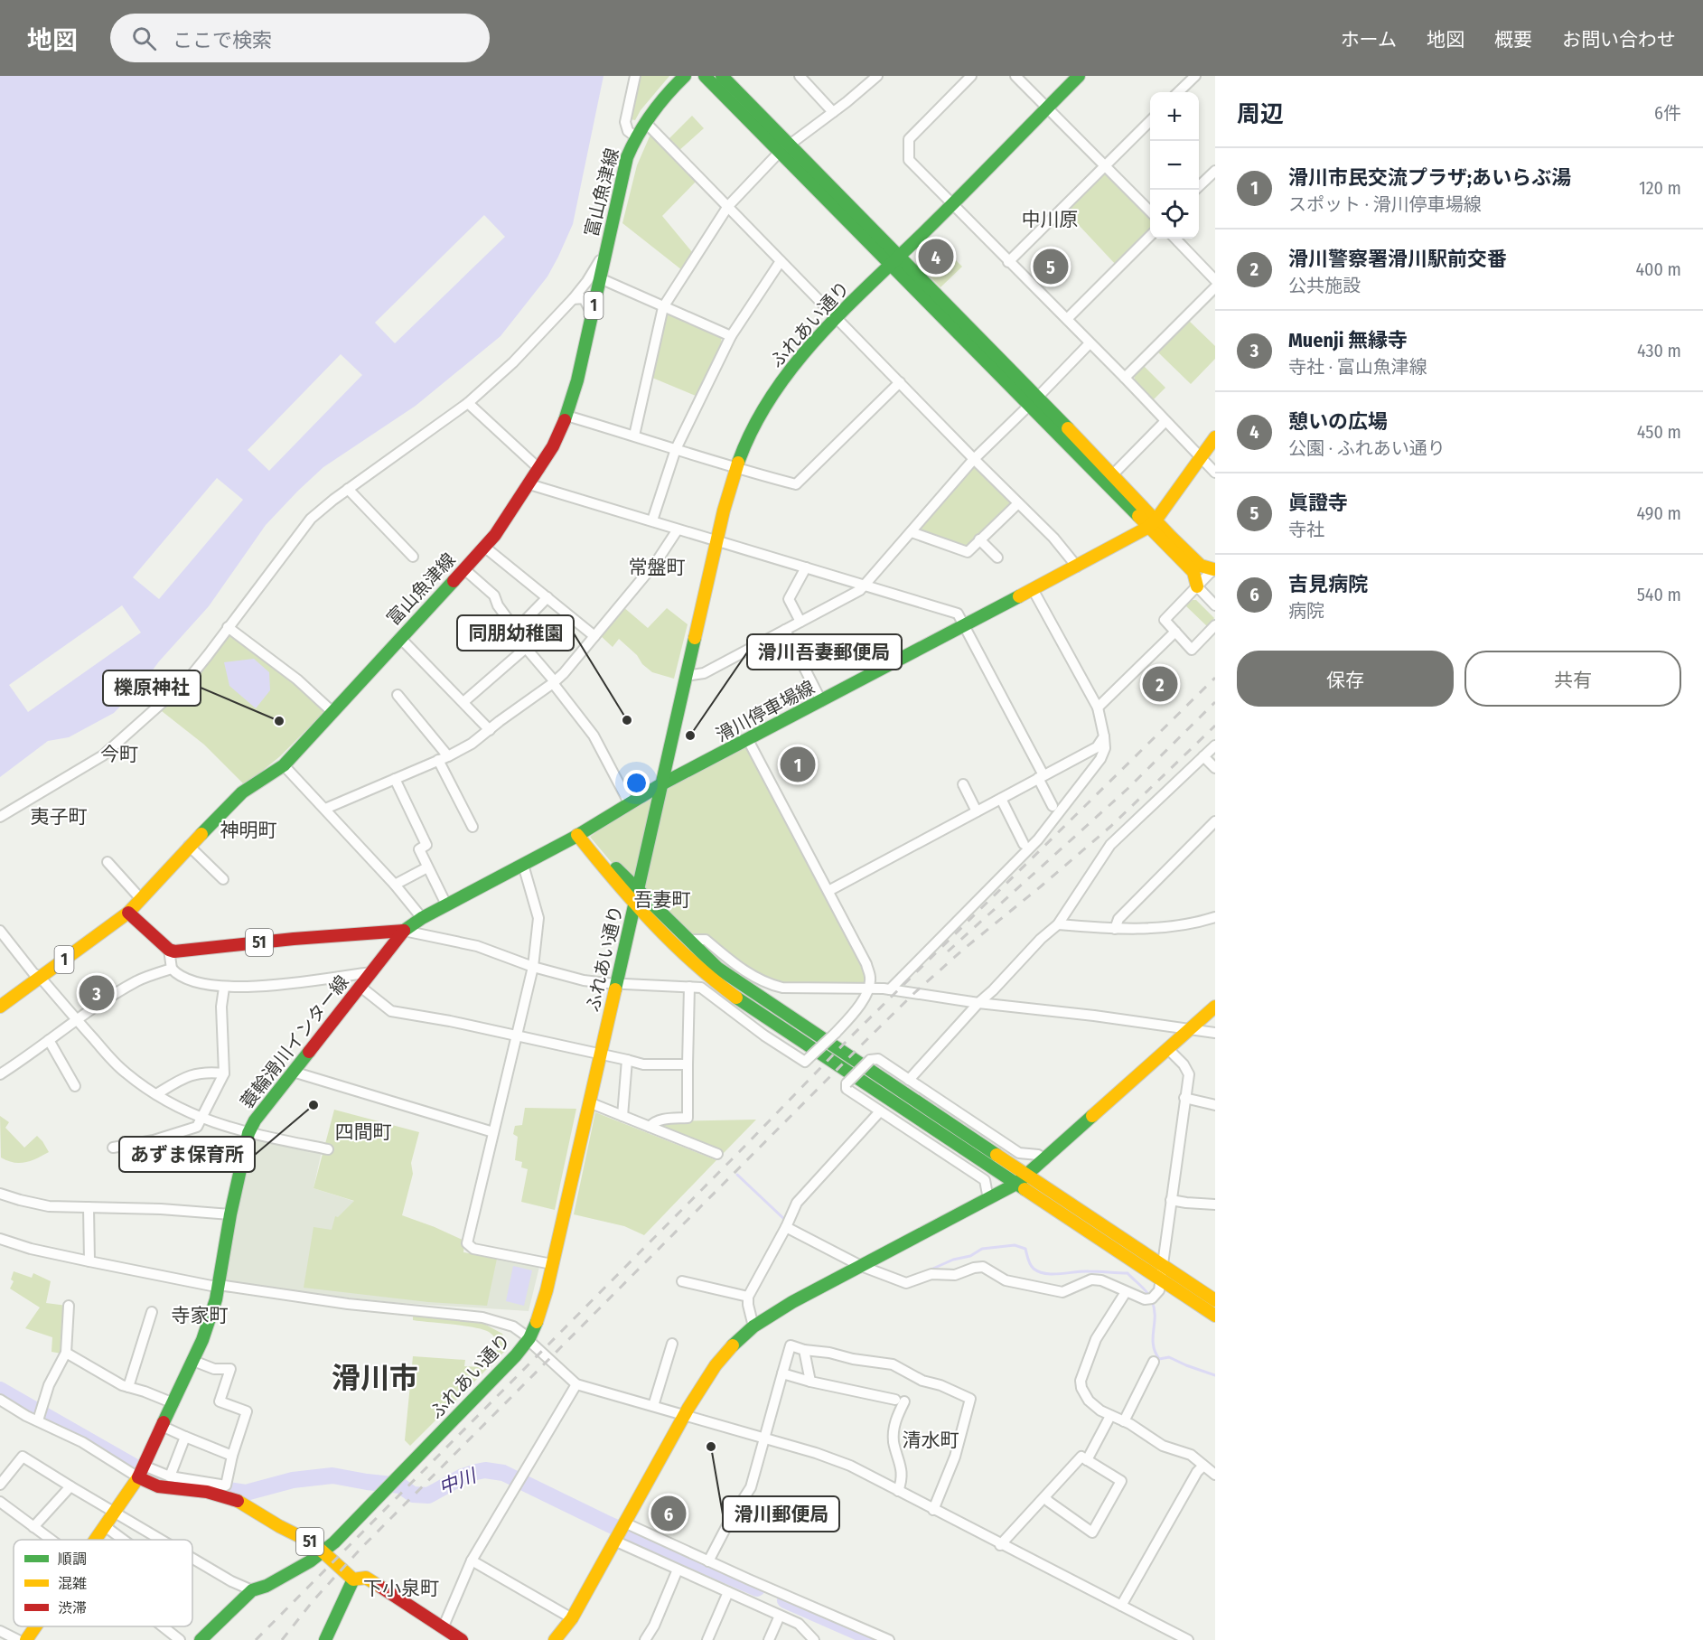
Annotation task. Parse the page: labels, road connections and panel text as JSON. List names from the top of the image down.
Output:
{
  "streets": {
    "street": [
      "富山魚津線",
      "1",
      "ふれあい通り",
      "滑川停車場線",
      "51",
      "蓑輪滑川インター線"
    ]
  },
  "crossings": [
    ["ふれあい通り", "滑川停車場線"],
    ["ふれあい通り", "51"],
    ["滑川停車場線", "51"],
    ["滑川停車場線", "蓑輪滑川インター線"],
    ["51", "蓑輪滑川インター線"]
  ],
  "districts": [
    "中川原",
    "常盤町",
    "今町",
    "夷子町",
    "神明町",
    "吾妻町",
    "四間町",
    "寺家町",
    "滑川市",
    "清水町",
    "下小泉町"
  ],
  "water": ["中川"],
  "places": [
    "同朋幼稚園",
    "櫟原神社",
    "滑川吾妻郵便局",
    "あずま保育所",
    "滑川郵便局"
  ],
  "legend": ["順調", "混雑", "渋滞"],
  "page": {
    "header": "地図",
    "search": "ここで検索",
    "nav": [
      "ホーム",
      "地図",
      "概要",
      "お問い合わせ"
    ],
    "heading": ["周辺", "6件"],
    "map_buttons": ["+", "−"],
    "list": [
      {
        "mark": "1",
        "name": "滑川市民交流プラザ;あいらぶ湯",
        "note": "スポット · 滑川停車場線",
        "value": "120 m"
      },
      {
        "mark": "2",
        "name": "滑川警察署滑川駅前交番",
        "note": "公共施設",
        "value": "400 m"
      },
      {
        "mark": "3",
        "name": "Muenji 無縁寺",
        "note": "寺社 · 富山魚津線",
        "value": "430 m"
      },
      {
        "mark": "4",
        "name": "憩いの広場",
        "note": "公園 · ふれあい通り",
        "value": "450 m"
      },
      {
        "mark": "5",
        "name": "眞證寺",
        "note": "寺社",
        "value": "490 m"
      },
      {
        "mark": "6",
        "name": "吉見病院",
        "note": "病院",
        "value": "540 m"
      }
    ],
    "pins": [
      "4",
      "5",
      "2",
      "1",
      "3",
      "6"
    ],
    "buttons": ["保存", "共有"]
  }
}
